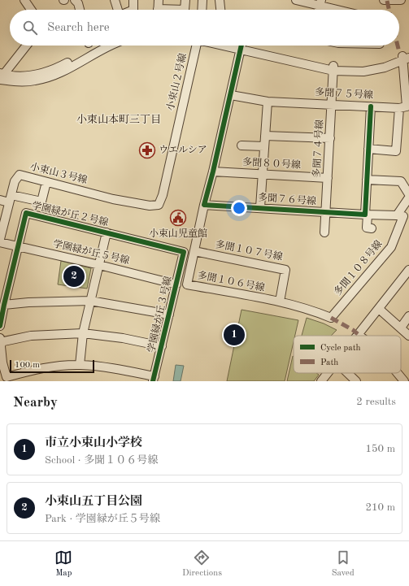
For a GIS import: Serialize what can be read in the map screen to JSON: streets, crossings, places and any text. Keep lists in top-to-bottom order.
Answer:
{
  "streets": {
    "street": [
      "小束山２号線",
      "多聞７５号線",
      "多聞７４号線",
      "多聞８０号線",
      "小束山３号線",
      "多聞７６号線",
      "学園緑が丘２号線",
      "多聞１０７号線",
      "学園緑が丘５号線",
      "多聞１０８号線",
      "多聞１０６号線",
      "学園緑が丘３号線"
    ]
  },
  "crossings": [
    ["小束山２号線", "小束山３号線"],
    ["多聞７５号線", "多聞７４号線"],
    ["多聞７４号線", "多聞８０号線"],
    ["多聞７４号線", "多聞７６号線"],
    ["多聞７６号線", "多聞１０８号線"],
    ["多聞７６号線", "多聞１０６号線"],
    ["学園緑が丘２号線", "学園緑が丘５号線"],
    ["学園緑が丘２号線", "学園緑が丘３号線"],
    ["多聞１０７号線", "多聞１０６号線"],
    ["学園緑が丘５号線", "学園緑が丘３号線"],
    ["多聞１０８号線", "多聞１０６号線"]
  ],
  "districts": ["小束山本町三丁目"],
  "places": {
    "pharmacy": ["ウエルシア"],
    "public building": ["小束山児童館"]
  },
  "legend": ["Cycle path", "Path"],
  "scale_bar": "100 m",
  "page": {
    "search": "Search here",
    "pins": ["2", "1"],
    "scale": "100 m",
    "heading": ["Nearby", "2 results"],
    "list": [
      {
        "mark": "1",
        "name": "市立小束山小学校",
        "note": "School · 多聞１０６号線",
        "value": "150 m"
      },
      {
        "mark": "2",
        "name": "小束山五丁目公園",
        "note": "Park · 学園緑が丘５号線",
        "value": "210 m"
      }
    ],
    "nav": ["Map", "Directions", "Saved"]
  }
}
